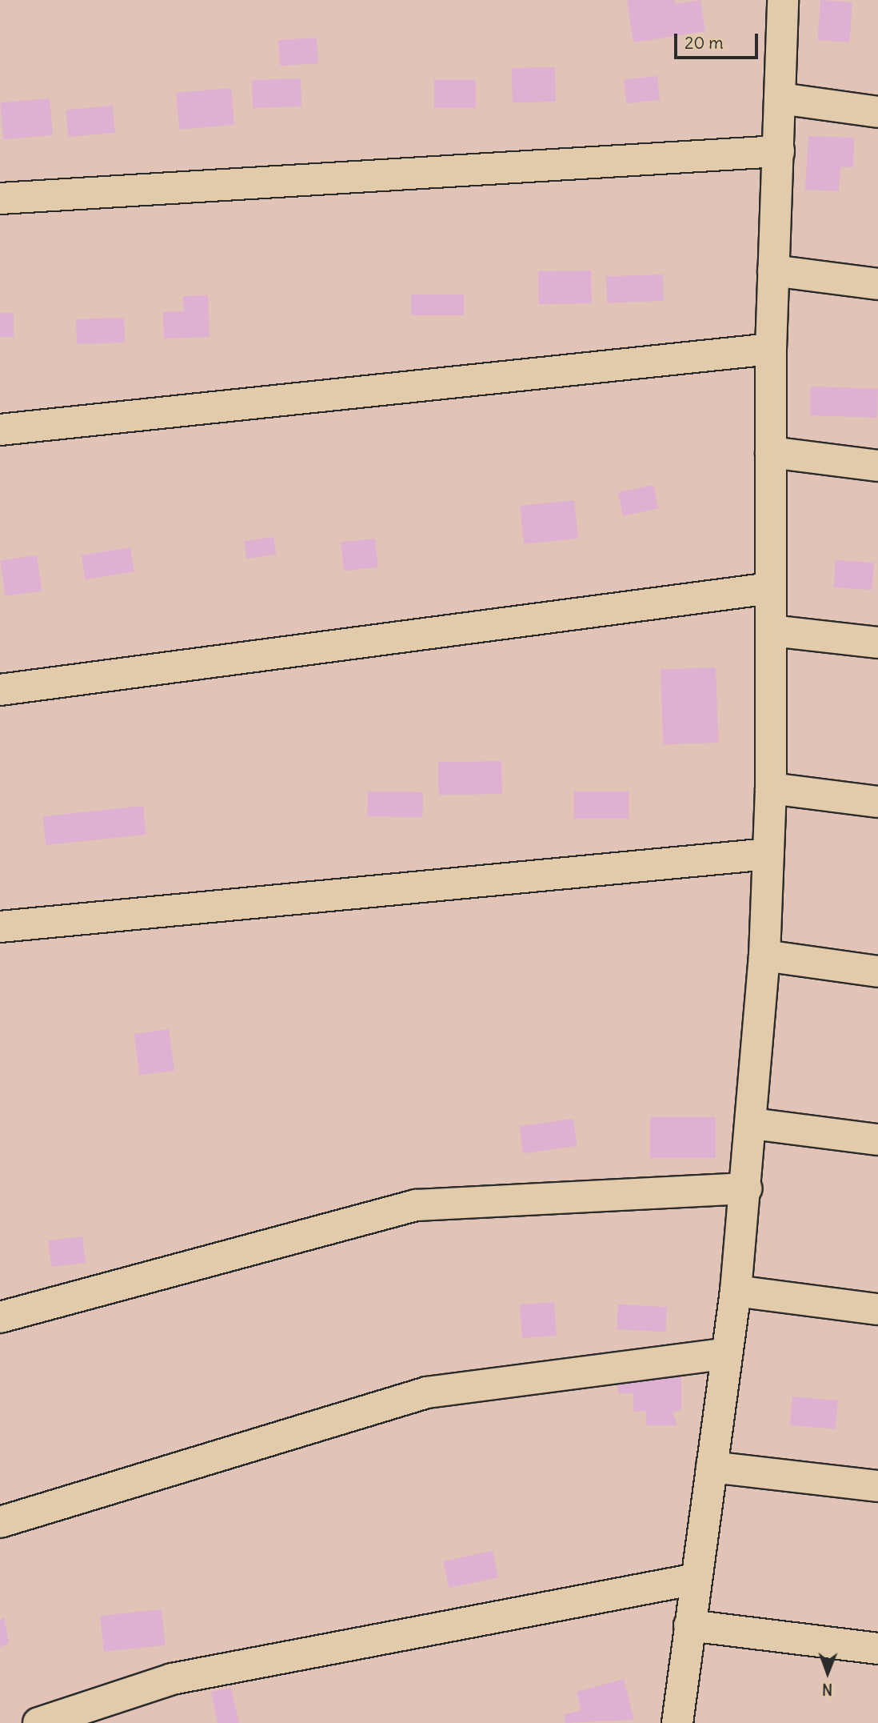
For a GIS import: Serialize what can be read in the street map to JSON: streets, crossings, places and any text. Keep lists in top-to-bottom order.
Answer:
{
  "scale_bar": "20 m",
  "north": "bottom"
}
